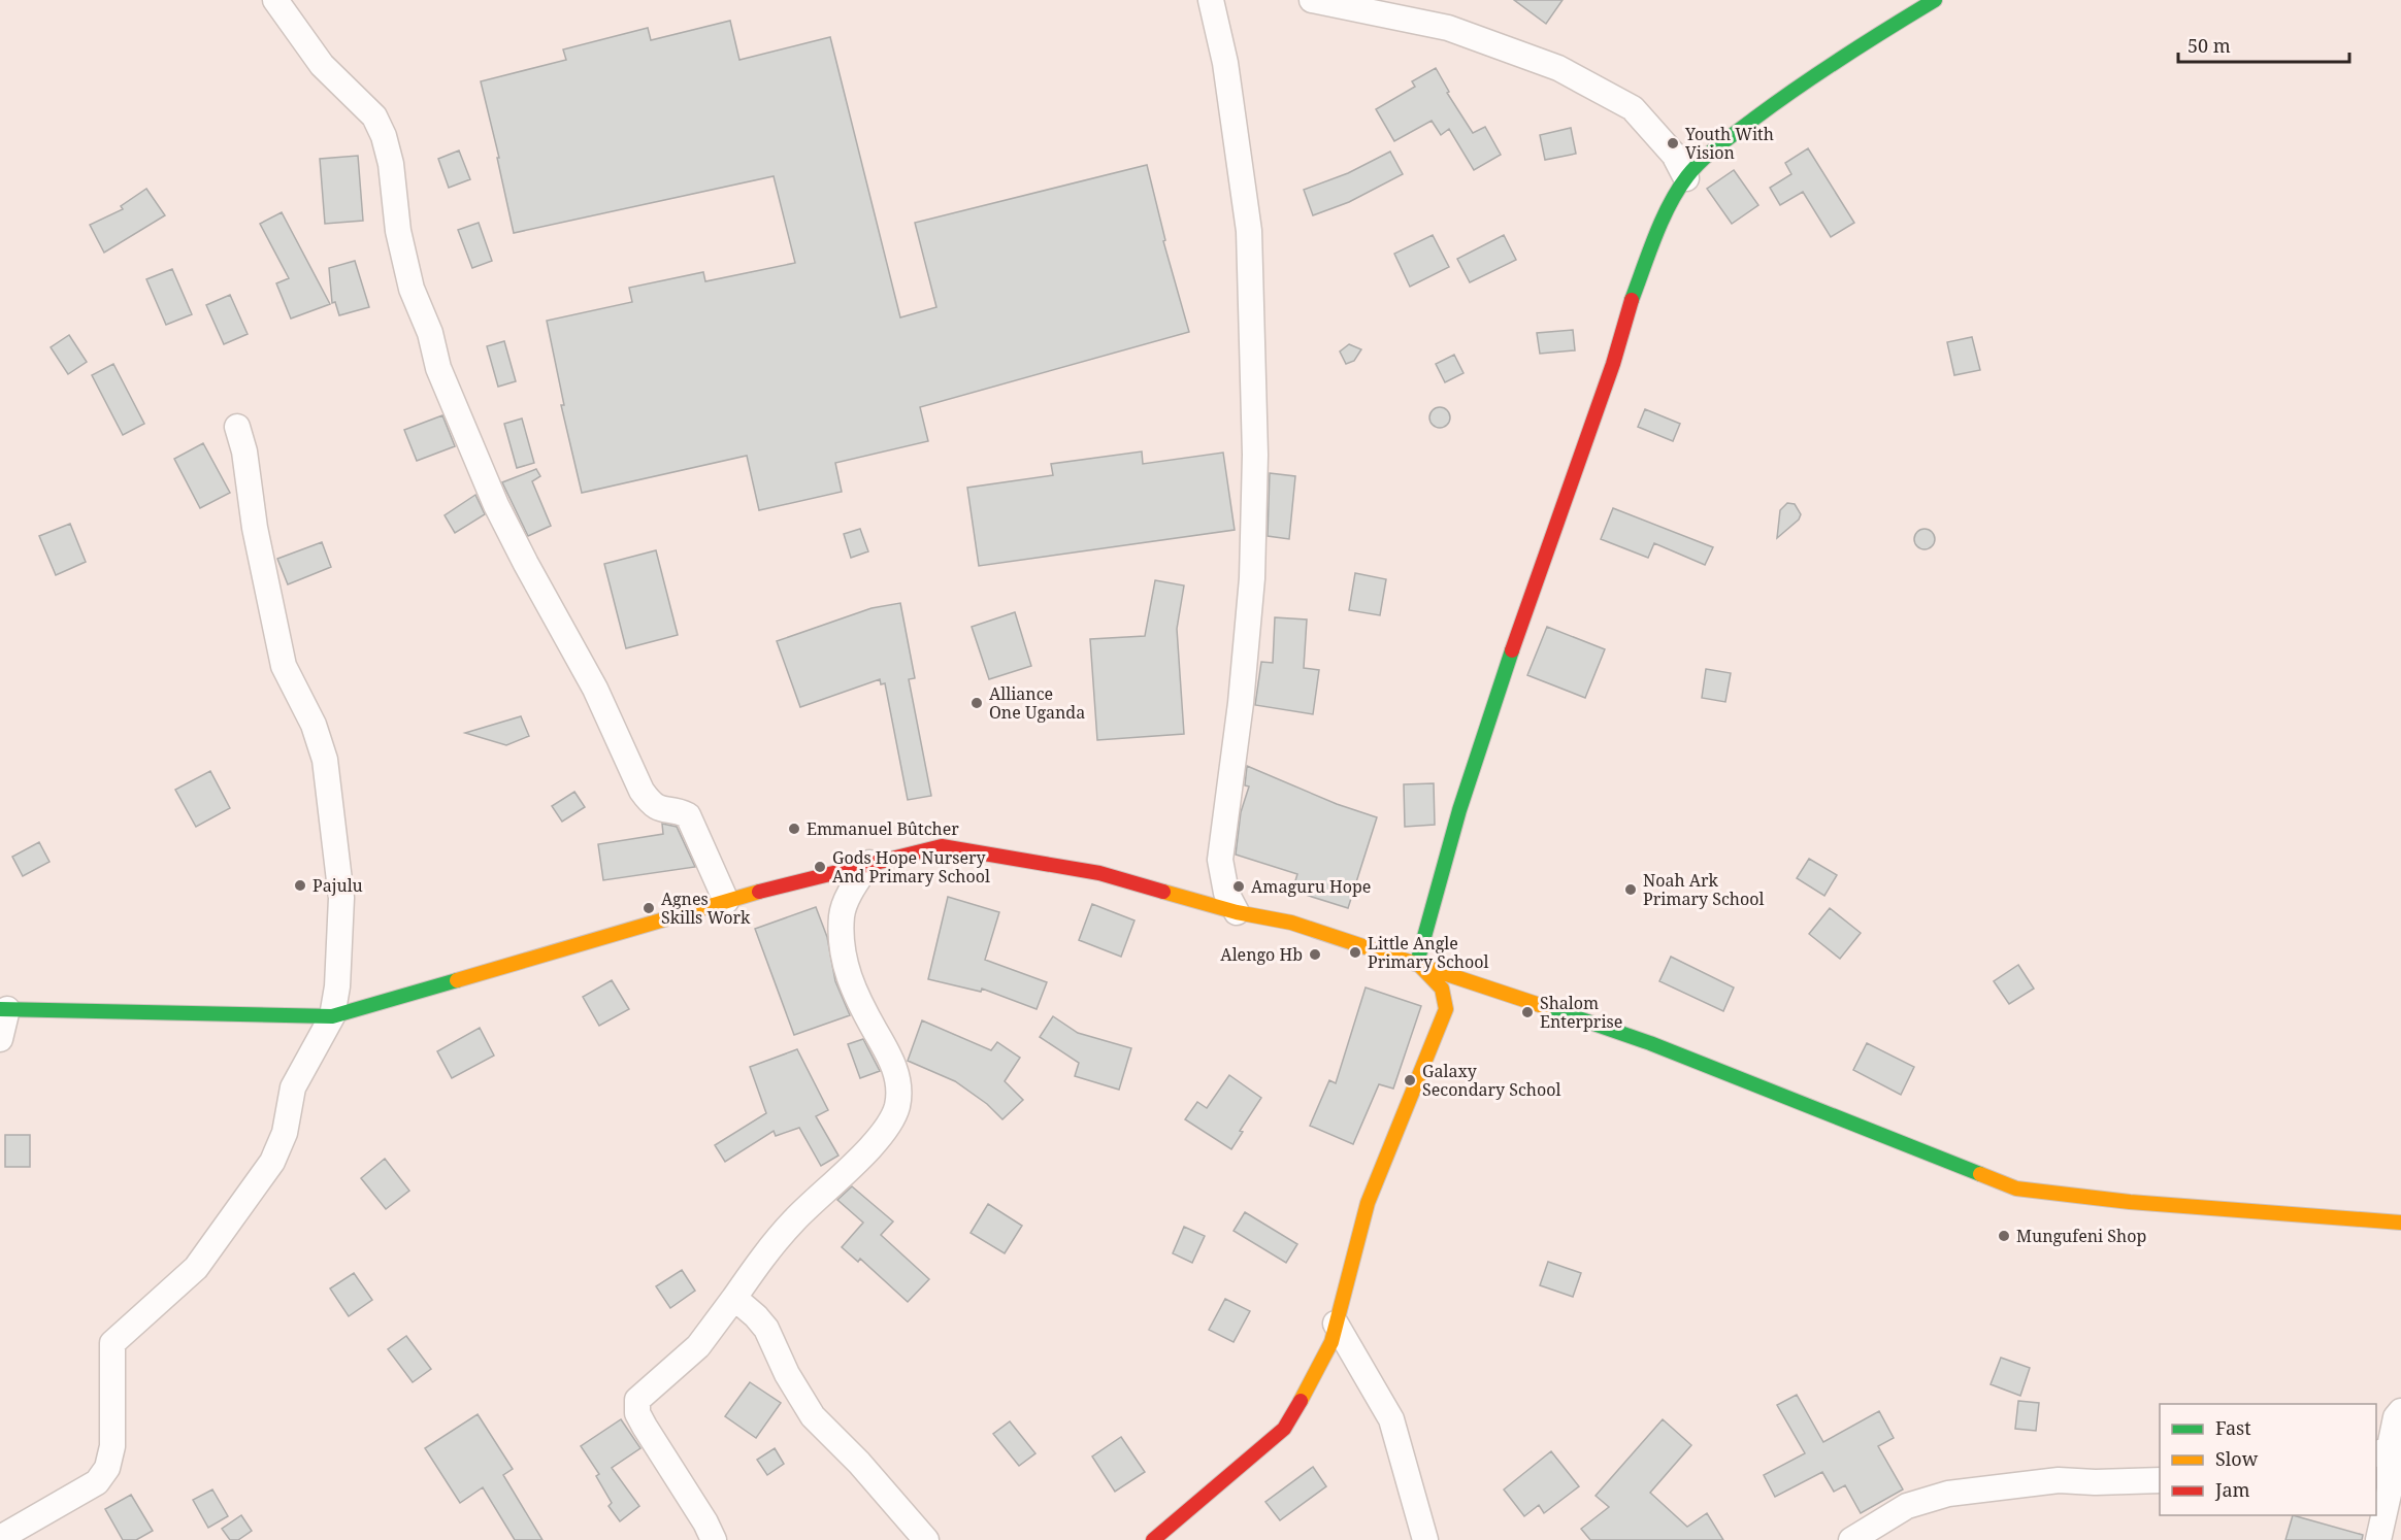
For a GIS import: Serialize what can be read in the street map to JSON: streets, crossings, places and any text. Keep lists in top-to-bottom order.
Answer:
{
  "places": [
    "Youth With Vision",
    "Alliance One Uganda",
    "Emmanuel Bûtcher",
    "Gods Hope Nursery And Primary School",
    "Pajulu",
    "Amaguru Hope",
    "Noah Ark Primary School",
    "Agnes Skills Work",
    "Little Angle Primary School",
    "Alengo Hb",
    "Shalom Enterprise",
    "Galaxy Secondary School",
    "Mungufeni Shop"
  ],
  "legend": ["Fast", "Slow", "Jam"],
  "scale_bar": "50 m"
}
